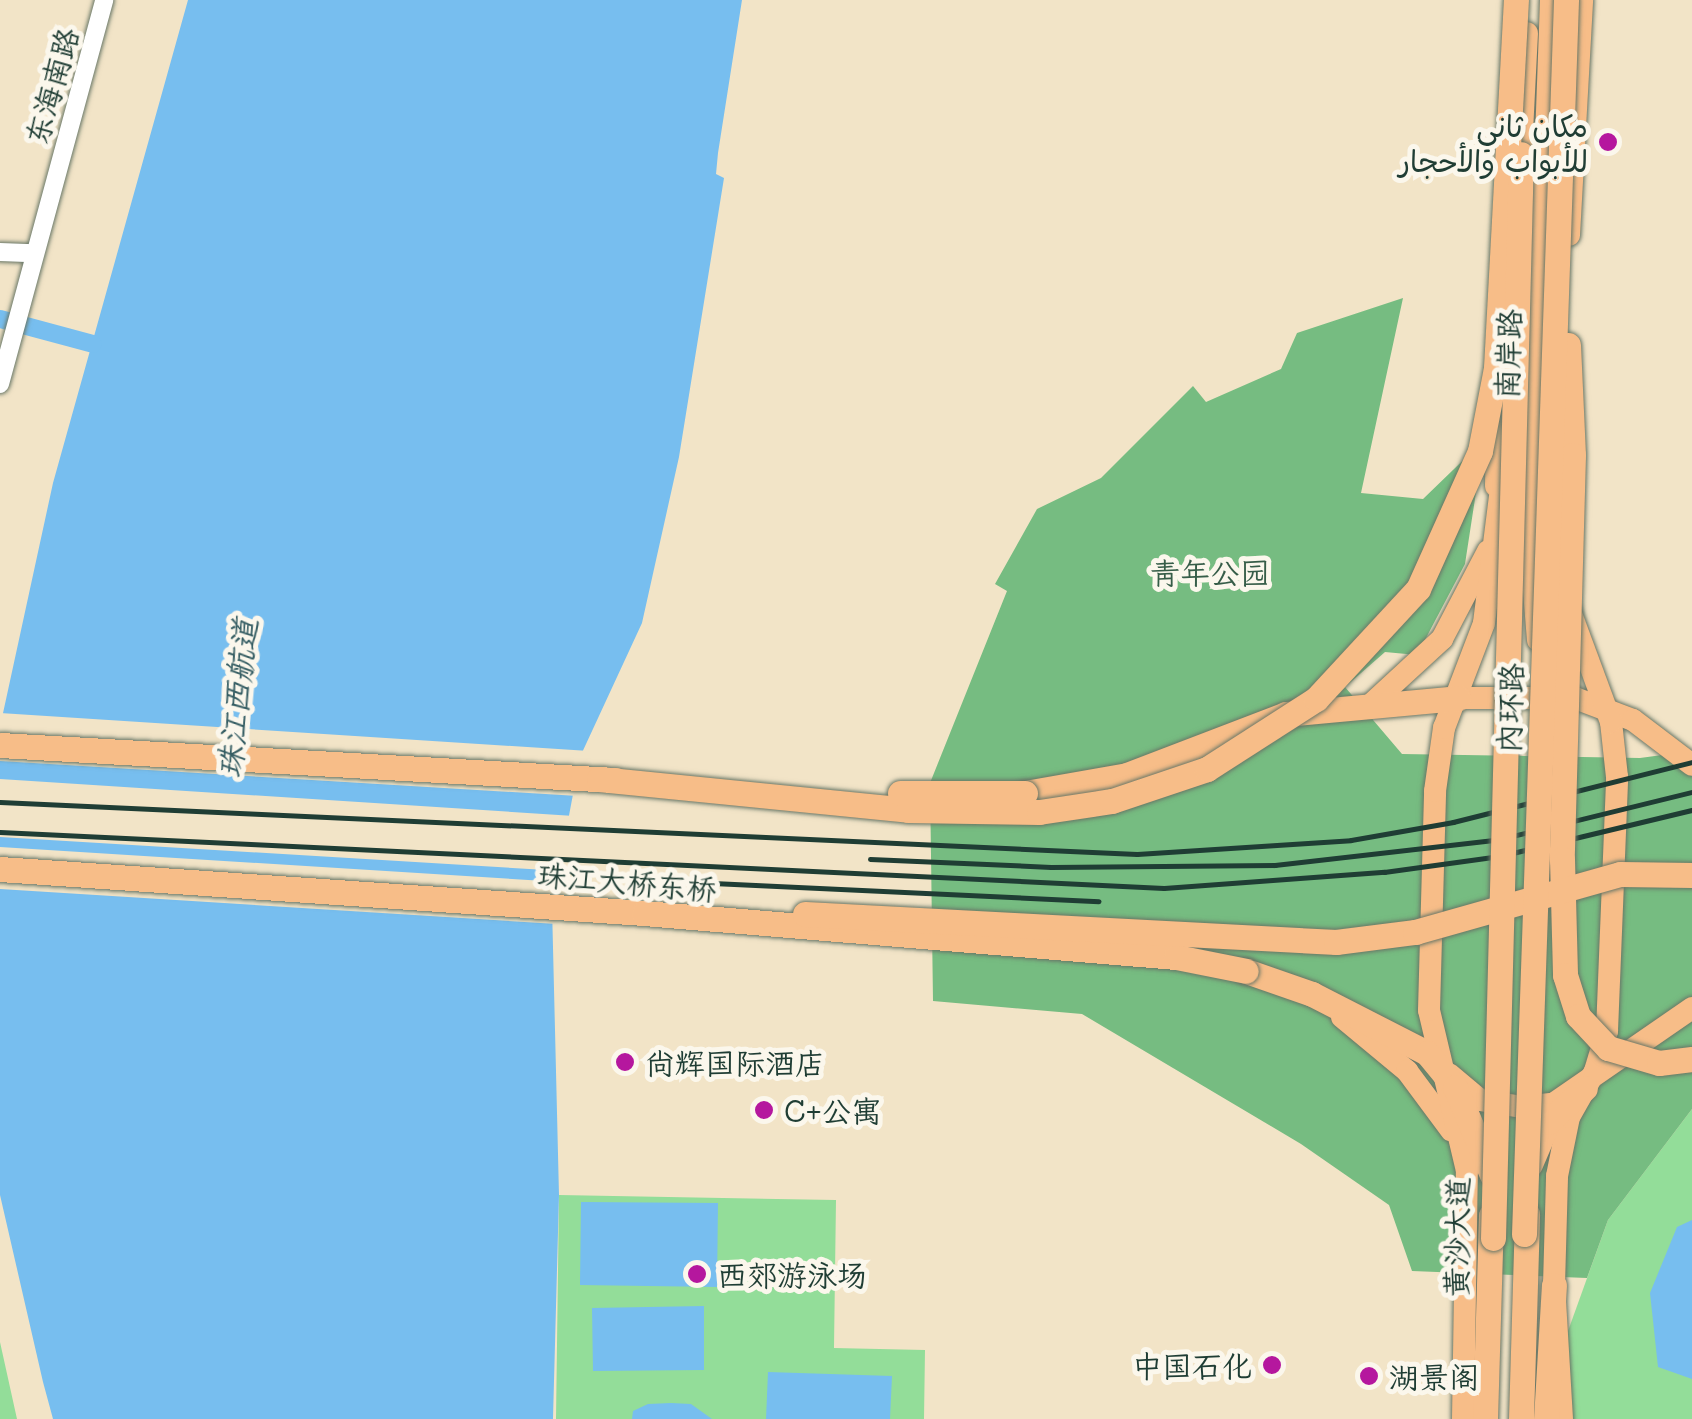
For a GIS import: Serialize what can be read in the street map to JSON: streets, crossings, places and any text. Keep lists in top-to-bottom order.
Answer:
{
  "streets": {
    "highway": ["内环路", "珠江大桥东桥", "黄沙大道"],
    "main road": ["南岸路"],
    "street": ["东海南路"]
  },
  "crossings": [
    ["南岸路", "内环路"],
    ["南岸路", "珠江大桥东桥"],
    ["南岸路", "黄沙大道"],
    ["内环路", "黄沙大道"],
    ["珠江大桥东桥", "黄沙大道"]
  ],
  "water": ["珠江西航道"],
  "parks": ["青年公园"],
  "places": [
    "مكان ثاني للأبواب والأحجار",
    "尚辉国际酒店",
    "C+公寓",
    "西郊游泳场",
    "中国石化",
    "湖景阁"
  ]
}
